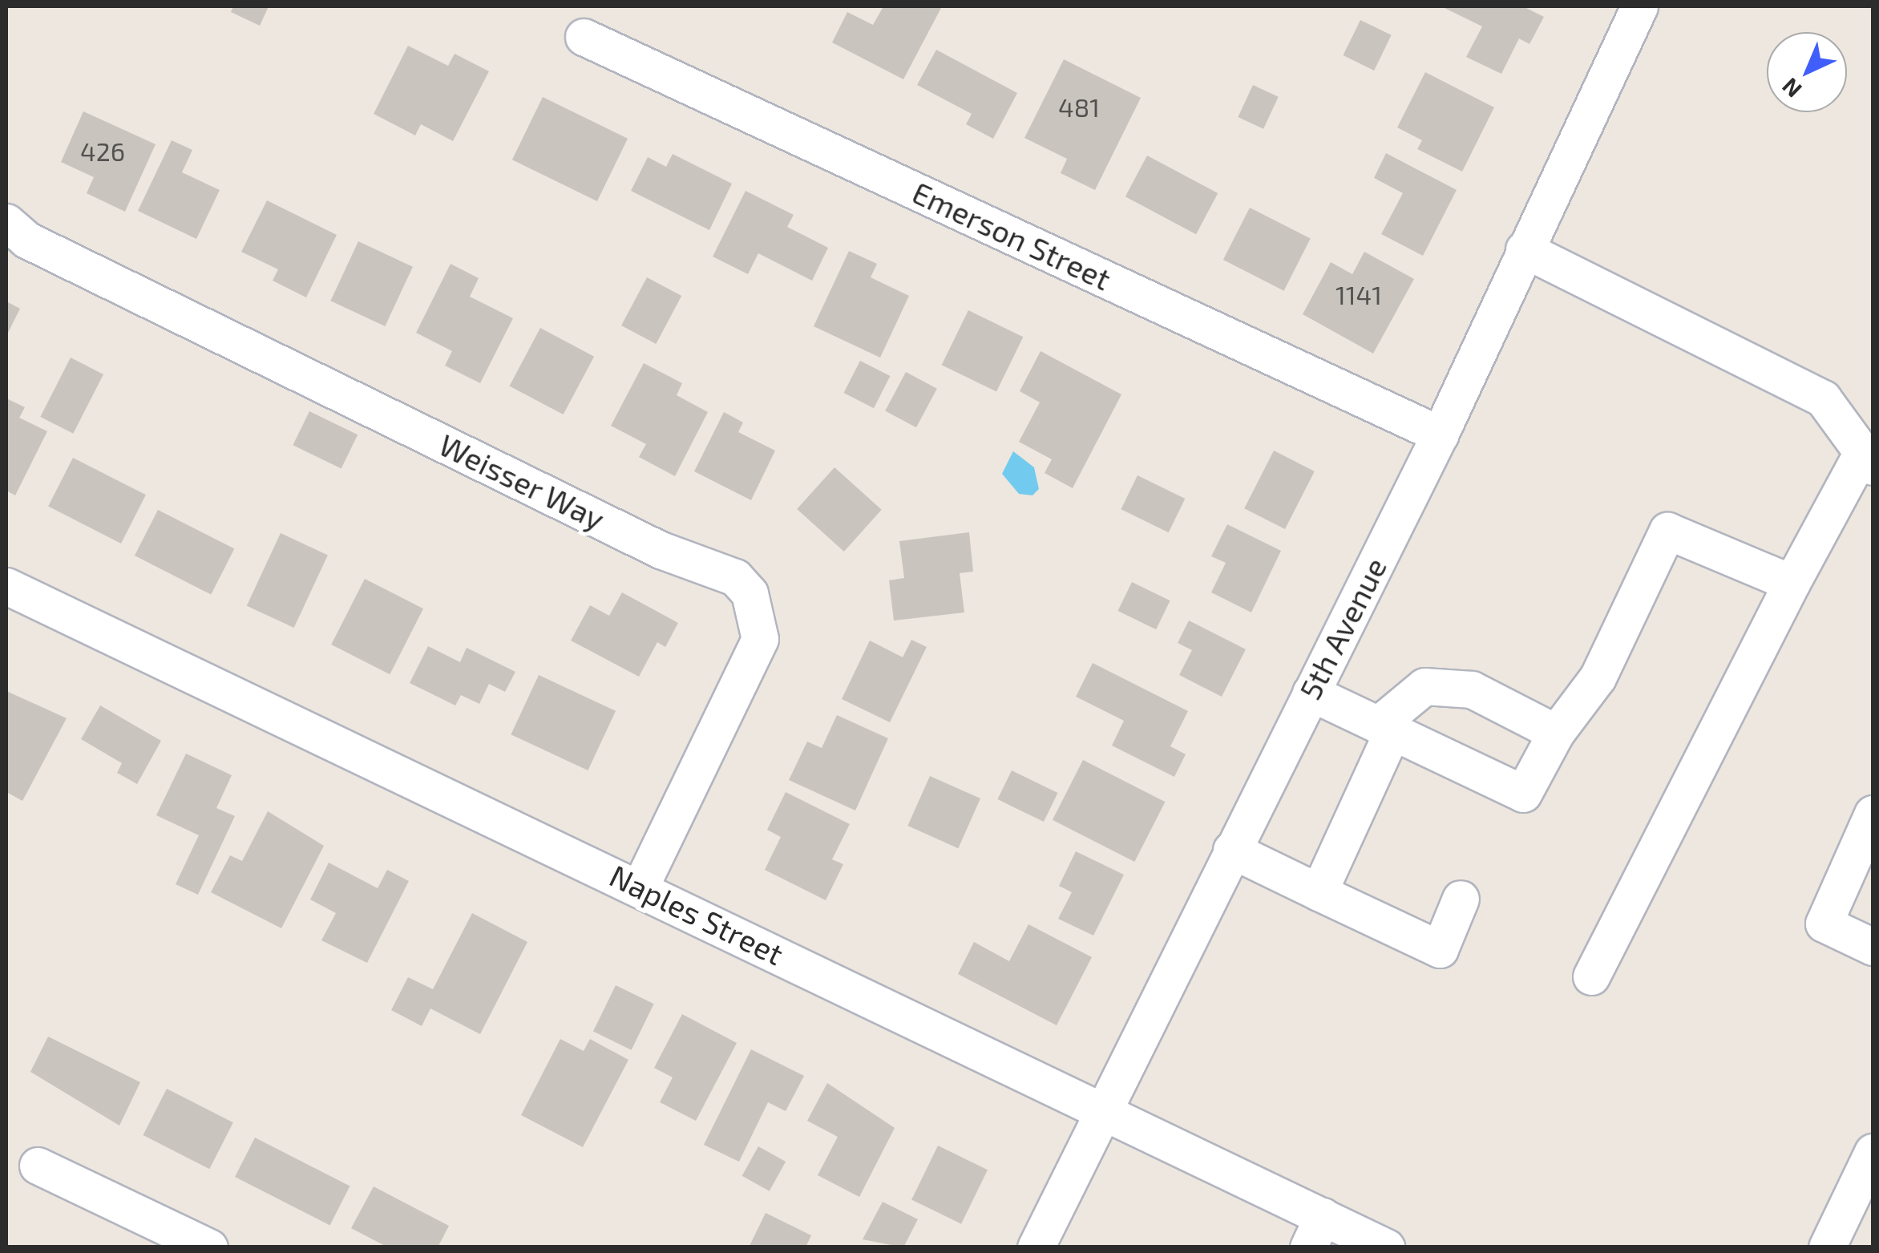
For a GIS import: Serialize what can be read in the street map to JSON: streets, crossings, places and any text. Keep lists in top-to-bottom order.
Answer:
{
  "streets": {
    "street": [
      "Emerson Street",
      "Weisser Way",
      "5th Avenue",
      "Naples Street"
    ]
  },
  "crossings": [
    ["Emerson Street", "5th Avenue"],
    ["Weisser Way", "Naples Street"],
    ["5th Avenue", "Naples Street"]
  ],
  "house_numbers": ["481", "426", "1141"],
  "north": "bottom left"
}
